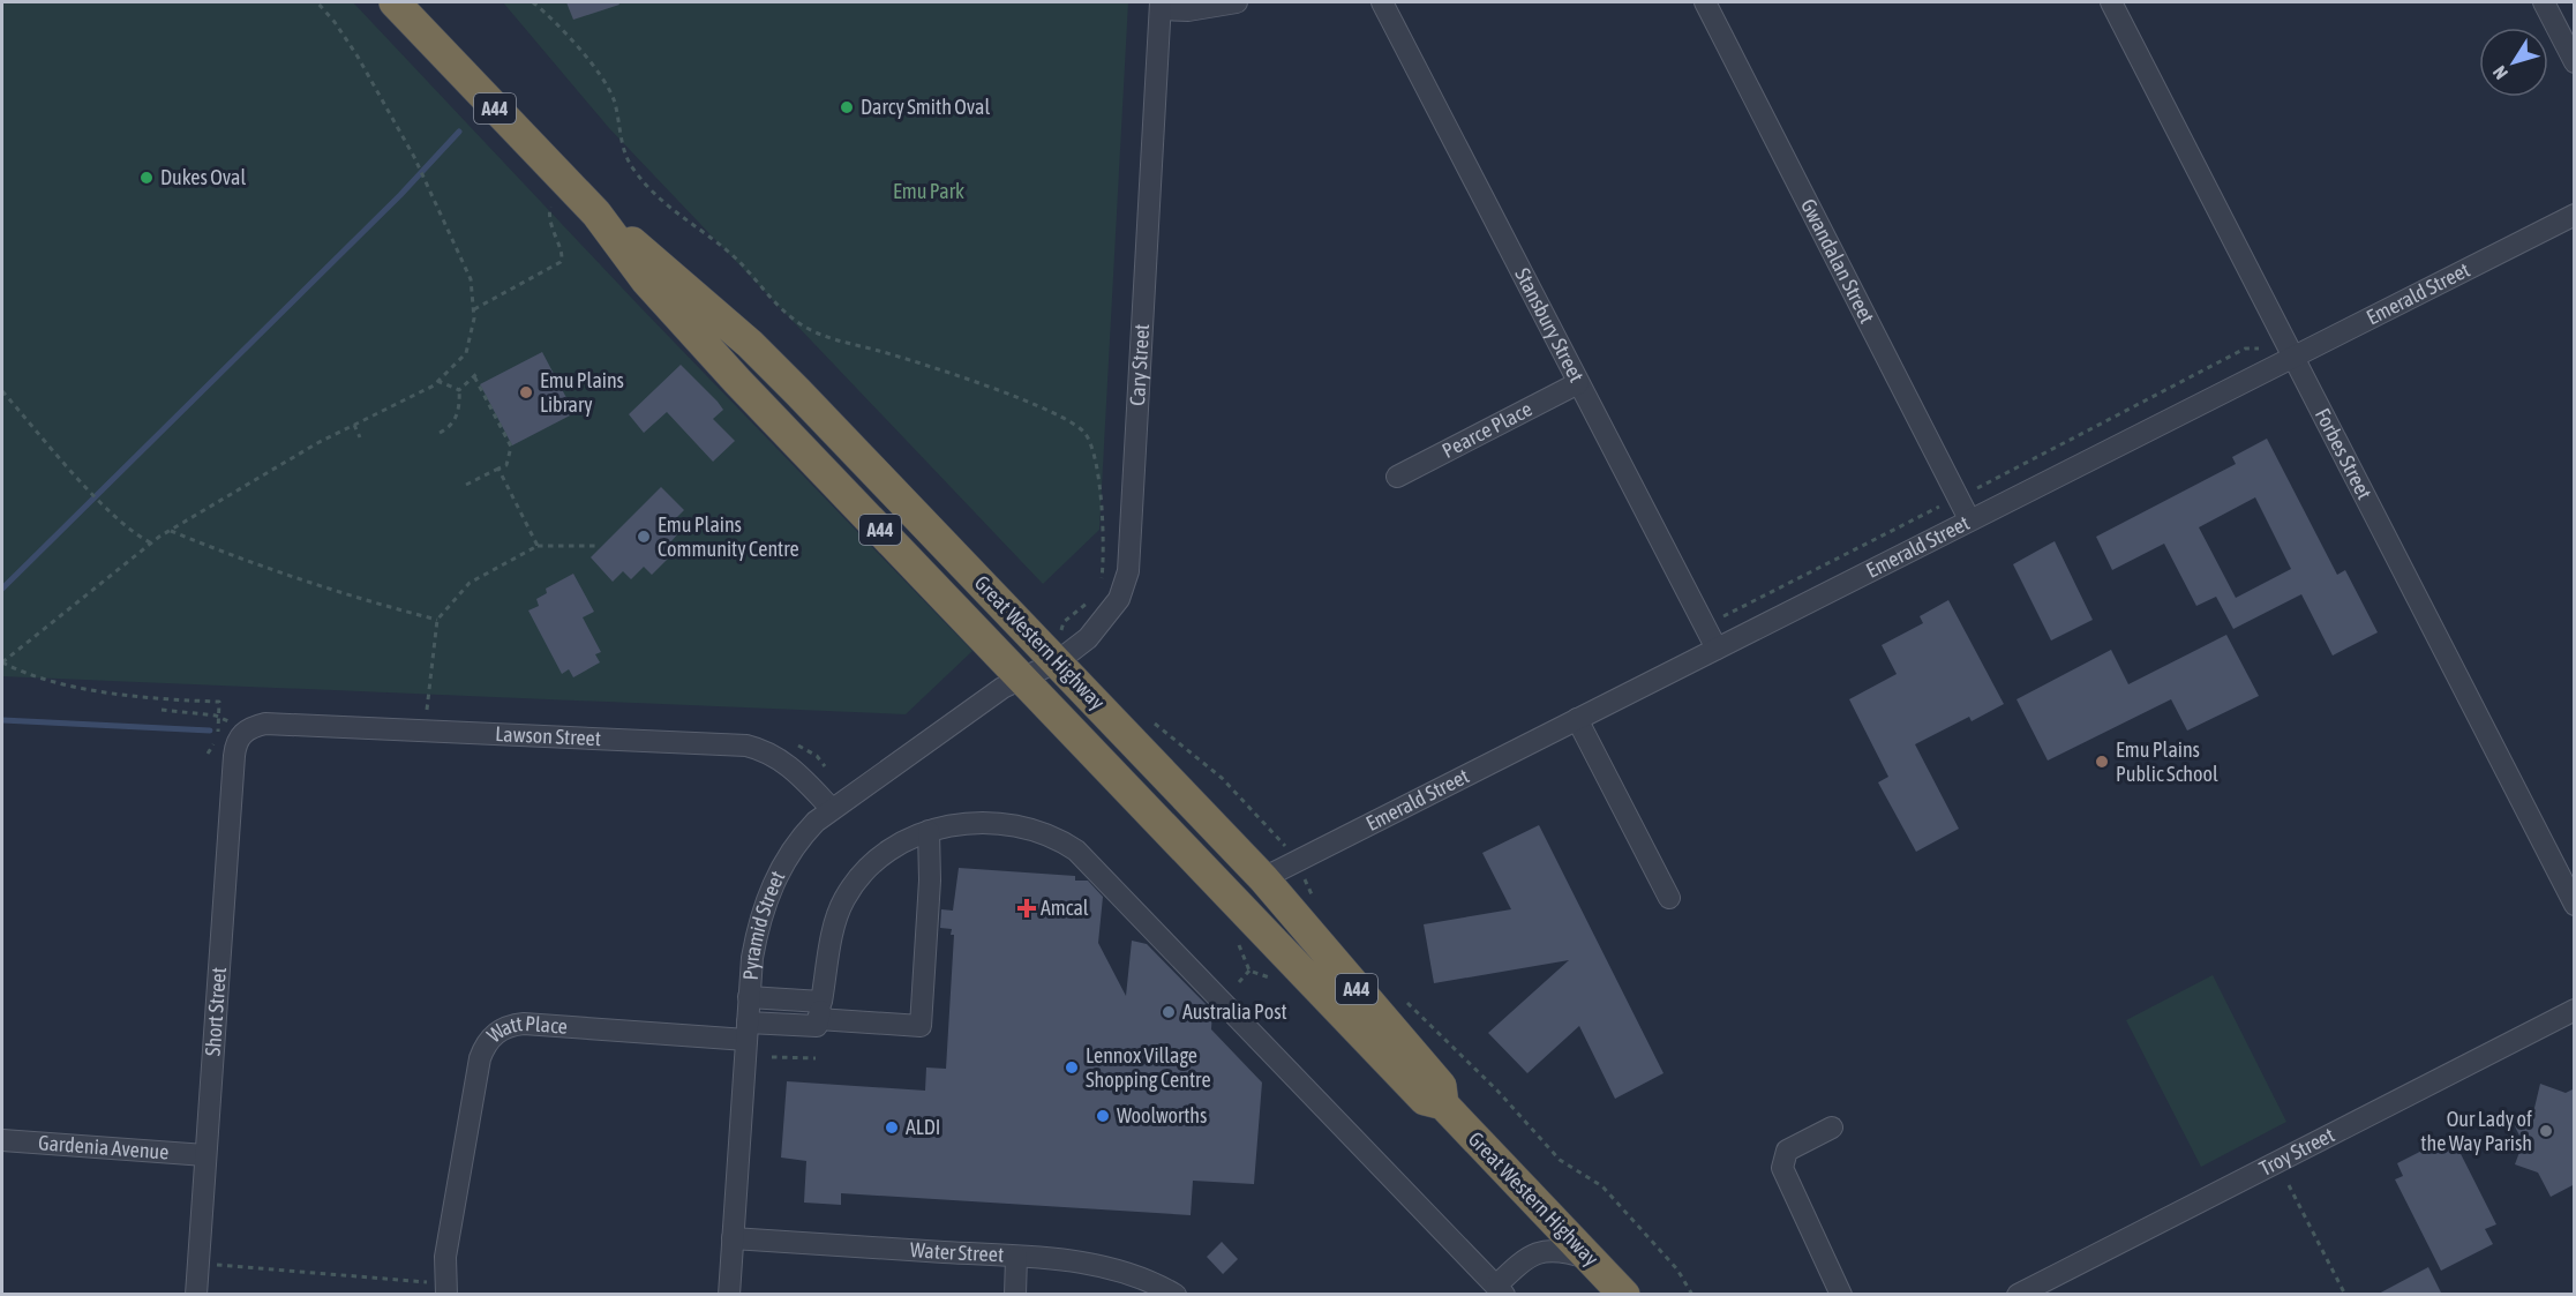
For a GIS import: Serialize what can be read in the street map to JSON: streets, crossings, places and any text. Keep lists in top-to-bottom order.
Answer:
{
  "streets": {
    "highway": ["A44", "Great Western Highway"],
    "street": [
      "Gwandalan Street",
      "Emerald Street",
      "Stansbury Street",
      "Cary Street",
      "Pearce Place",
      "Forbes Street",
      "Lawson Street",
      "Pyramid Street",
      "Short Street",
      "Watt Place",
      "Gardenia Avenue",
      "Troy Street",
      "Water Street"
    ]
  },
  "crossings": [
    ["Gwandalan Street", "Emerald Street"],
    ["Emerald Street", "Stansbury Street"],
    ["Emerald Street", "Forbes Street"],
    ["Emerald Street", "Great Western Highway"],
    ["Stansbury Street", "Pearce Place"],
    ["Cary Street", "Great Western Highway"],
    ["Cary Street", "Pyramid Street"],
    ["Great Western Highway", "Pyramid Street"],
    ["Lawson Street", "Pyramid Street"],
    ["Lawson Street", "Short Street"],
    ["Pyramid Street", "Watt Place"],
    ["Pyramid Street", "Water Street"],
    ["Short Street", "Gardenia Avenue"]
  ],
  "parks": ["Emu Park"],
  "places": {
    "other": [
      "Darcy Smith Oval",
      "Dukes Oval",
      "Emu Plains Library",
      "Emu Plains Community Centre",
      "Emu Plains Public School",
      "Australia Post",
      "Lennox Village Shopping Centre",
      "Woolworths",
      "ALDI",
      "Our Lady of the Way Parish"
    ],
    "health": ["Amcal"]
  },
  "north": "bottom left"
}
